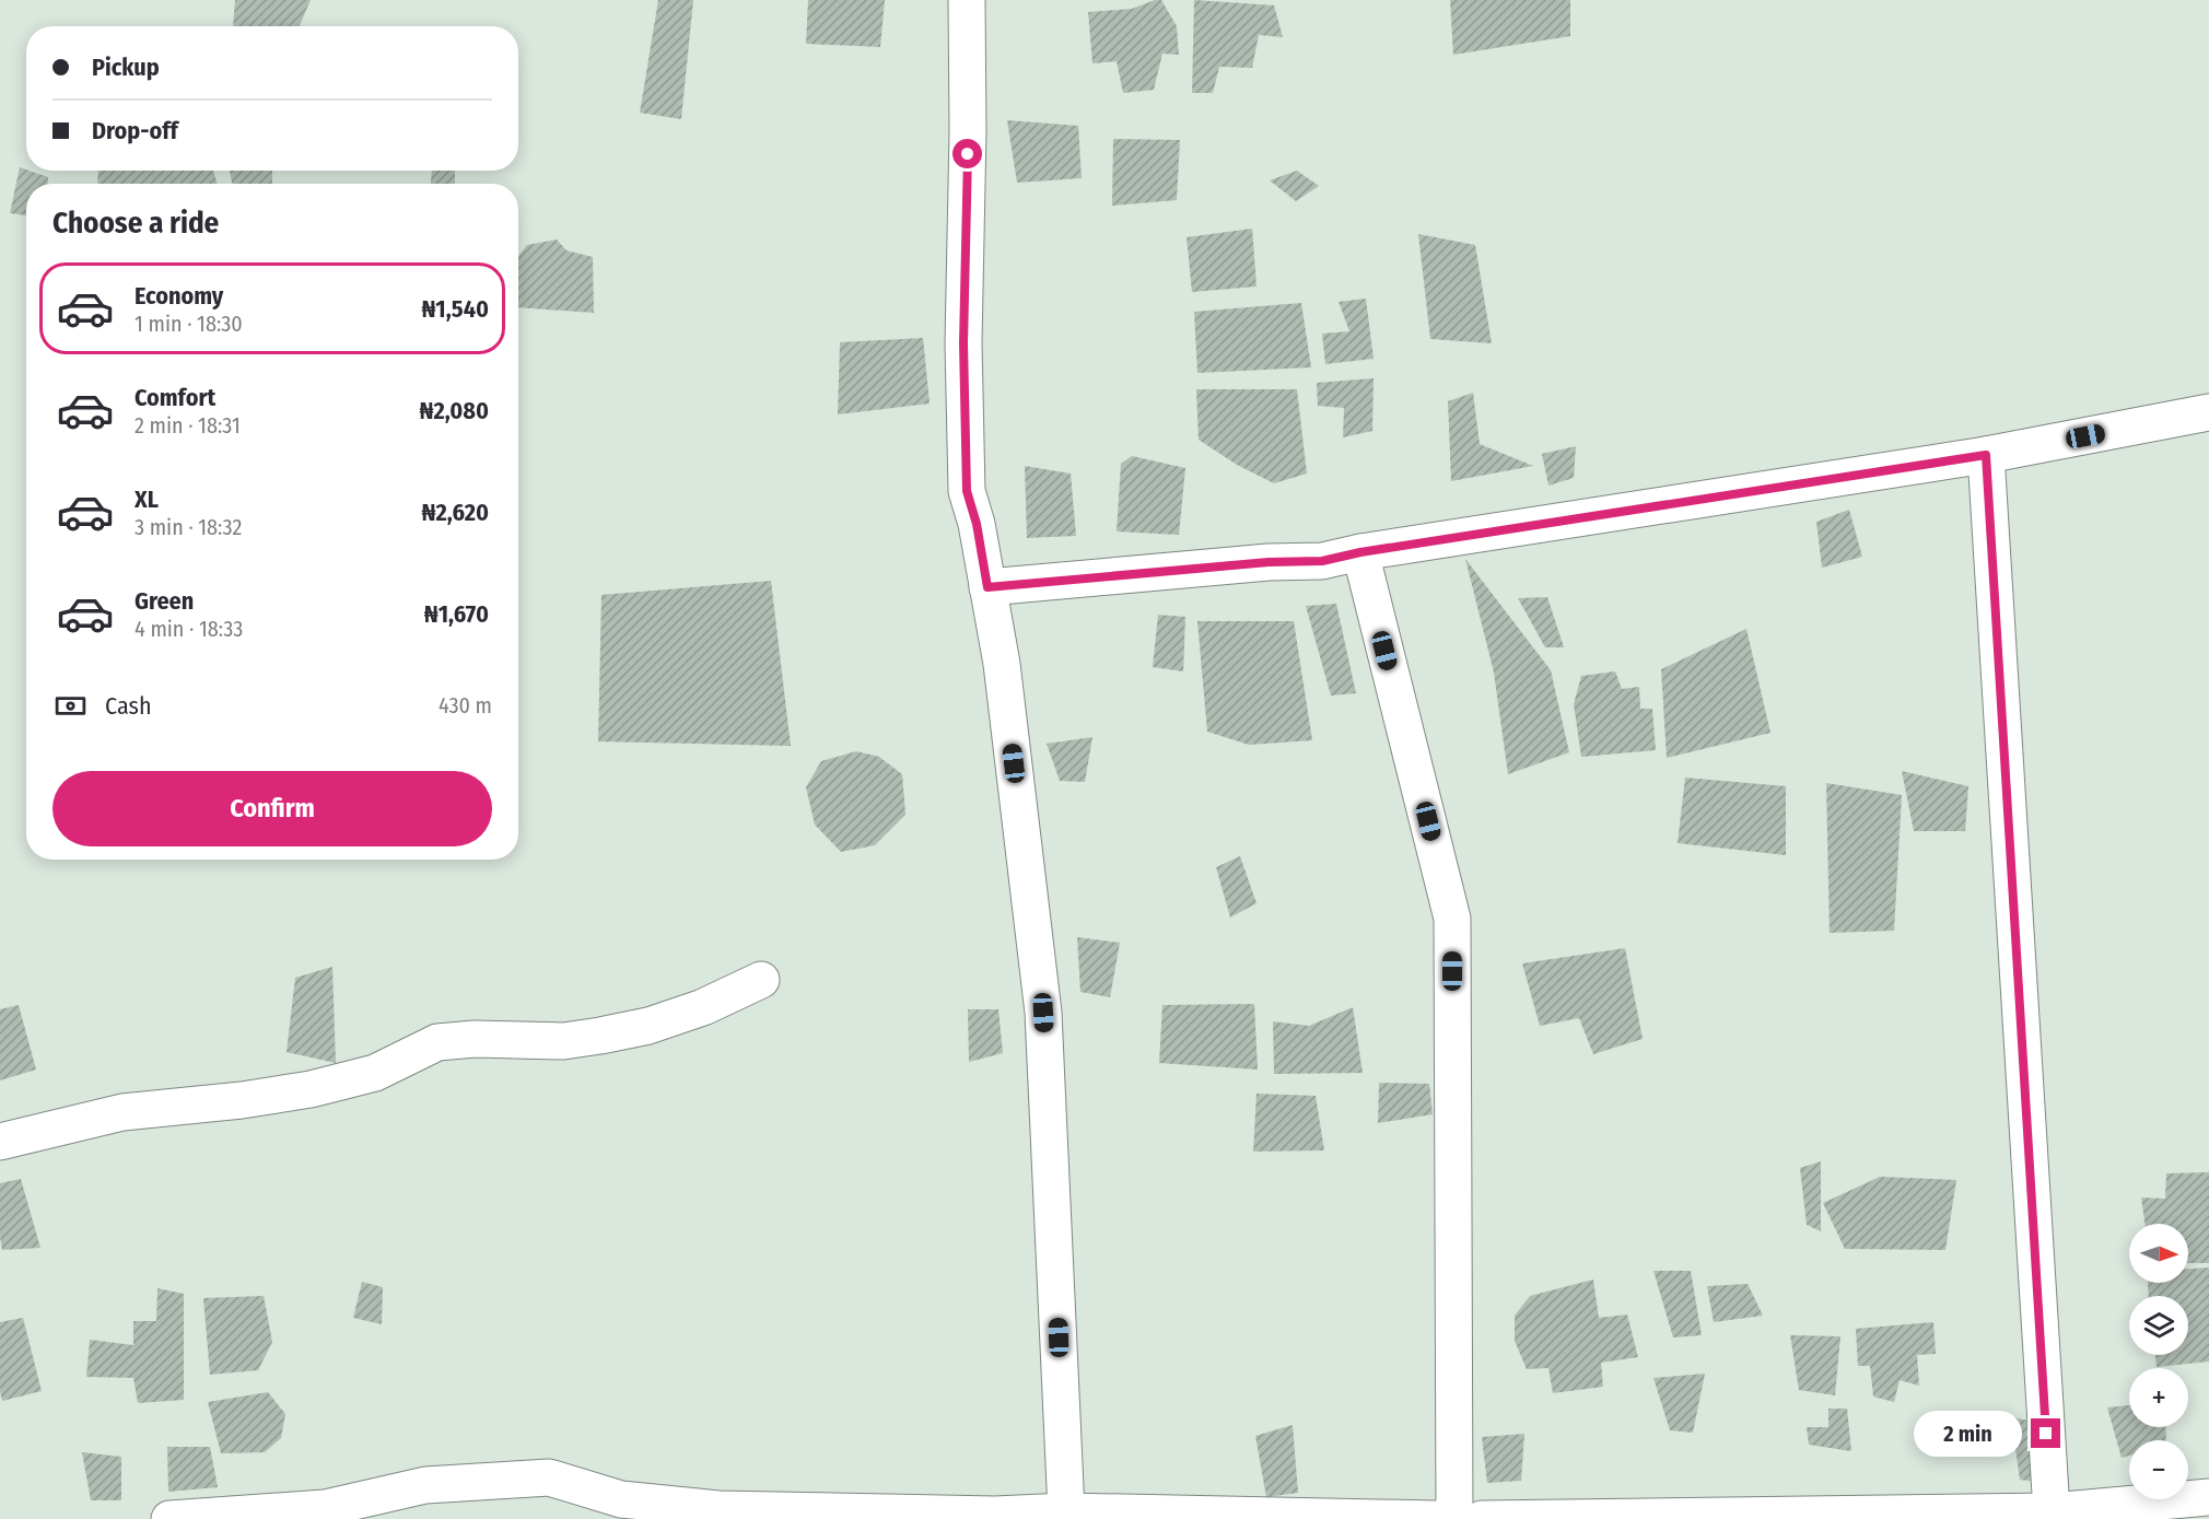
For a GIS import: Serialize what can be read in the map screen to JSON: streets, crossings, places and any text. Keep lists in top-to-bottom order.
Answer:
{
  "north": "right",
  "page": {
    "banner": ["Pickup", "Drop-off"],
    "heading": "Choose a ride",
    "list": [
      {
        "name": "Economy",
        "note": "1 min · 18:30",
        "value": "₦1,540"
      },
      {
        "name": "Comfort",
        "note": "2 min · 18:31",
        "value": "₦2,080"
      },
      {
        "name": "XL",
        "note": "3 min · 18:32",
        "value": "₦2,620"
      },
      {
        "name": "Green",
        "note": "4 min · 18:33",
        "value": "₦1,670"
      }
    ],
    "pay": ["Cash", "430 m"],
    "buttons": "Confirm",
    "map_buttons": ["+", "−"],
    "bubble": "2 min"
  }
}
